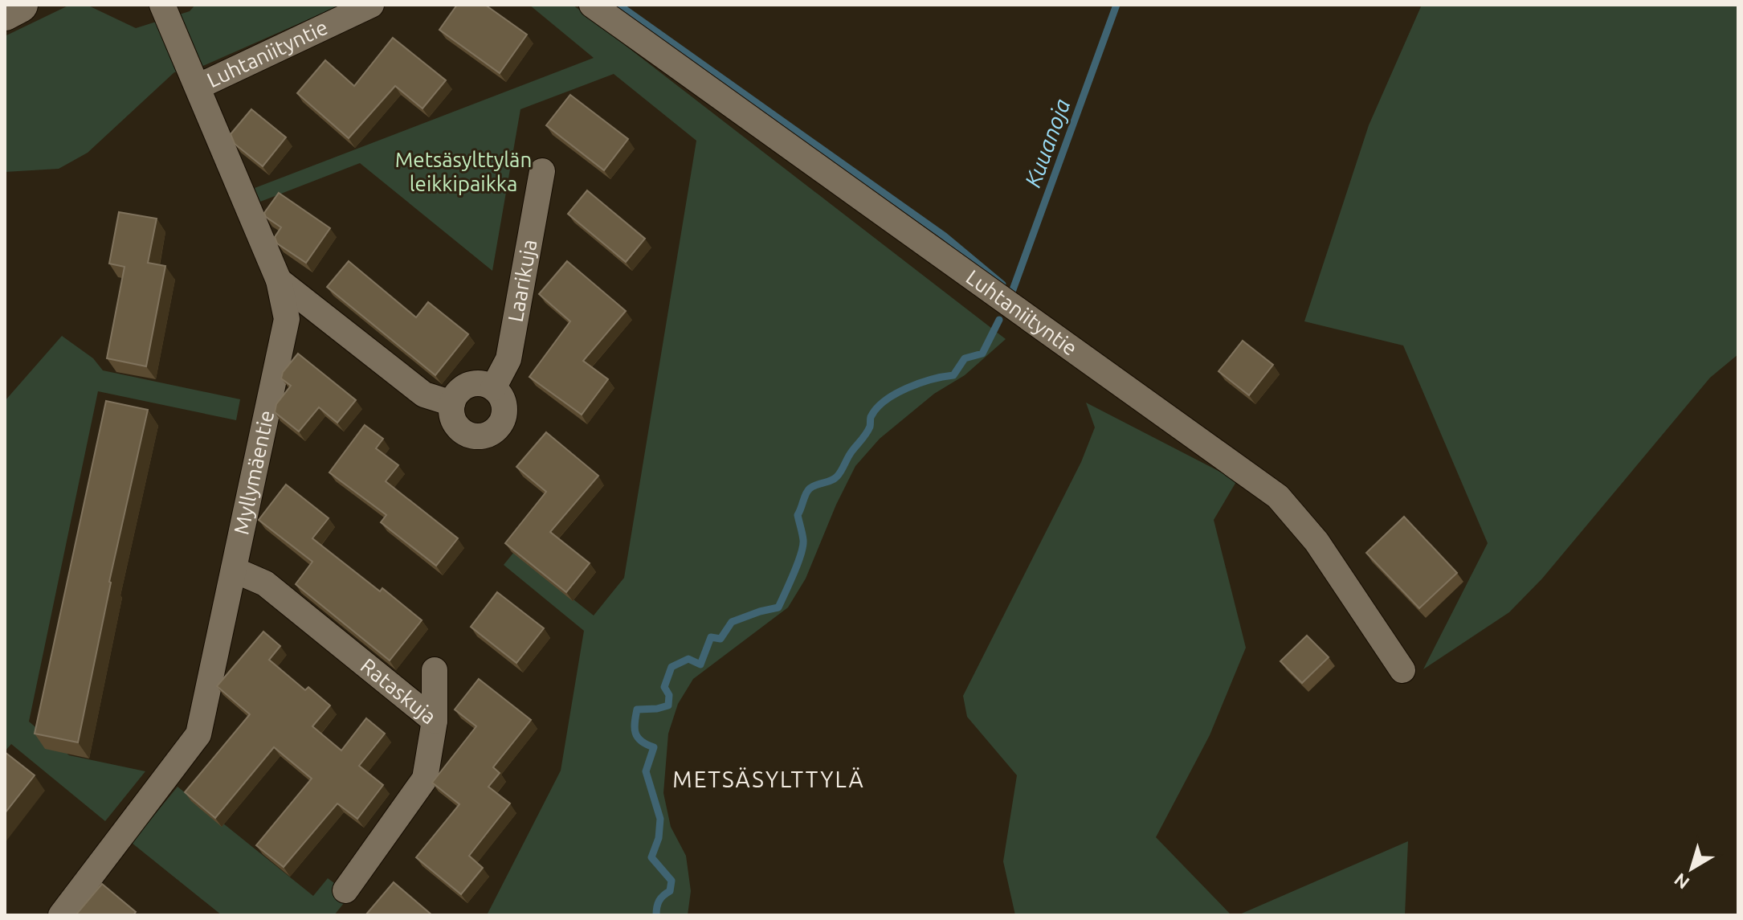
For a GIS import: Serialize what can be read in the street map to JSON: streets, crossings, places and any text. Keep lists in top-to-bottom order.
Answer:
{
  "streets": {
    "street": [
      "Luhtaniityntie",
      "Laarikuja",
      "Myllymäentie",
      "Rataskuja"
    ]
  },
  "crossings": [
    ["Luhtaniityntie", "Myllymäentie"],
    ["Myllymäentie", "Rataskuja"]
  ],
  "districts": ["METSÄSYLTTYLÄ"],
  "water": ["Kuuanoja"],
  "parks": ["Metsäsylttylän leikkipaikka"],
  "north": "bottom left"
}
